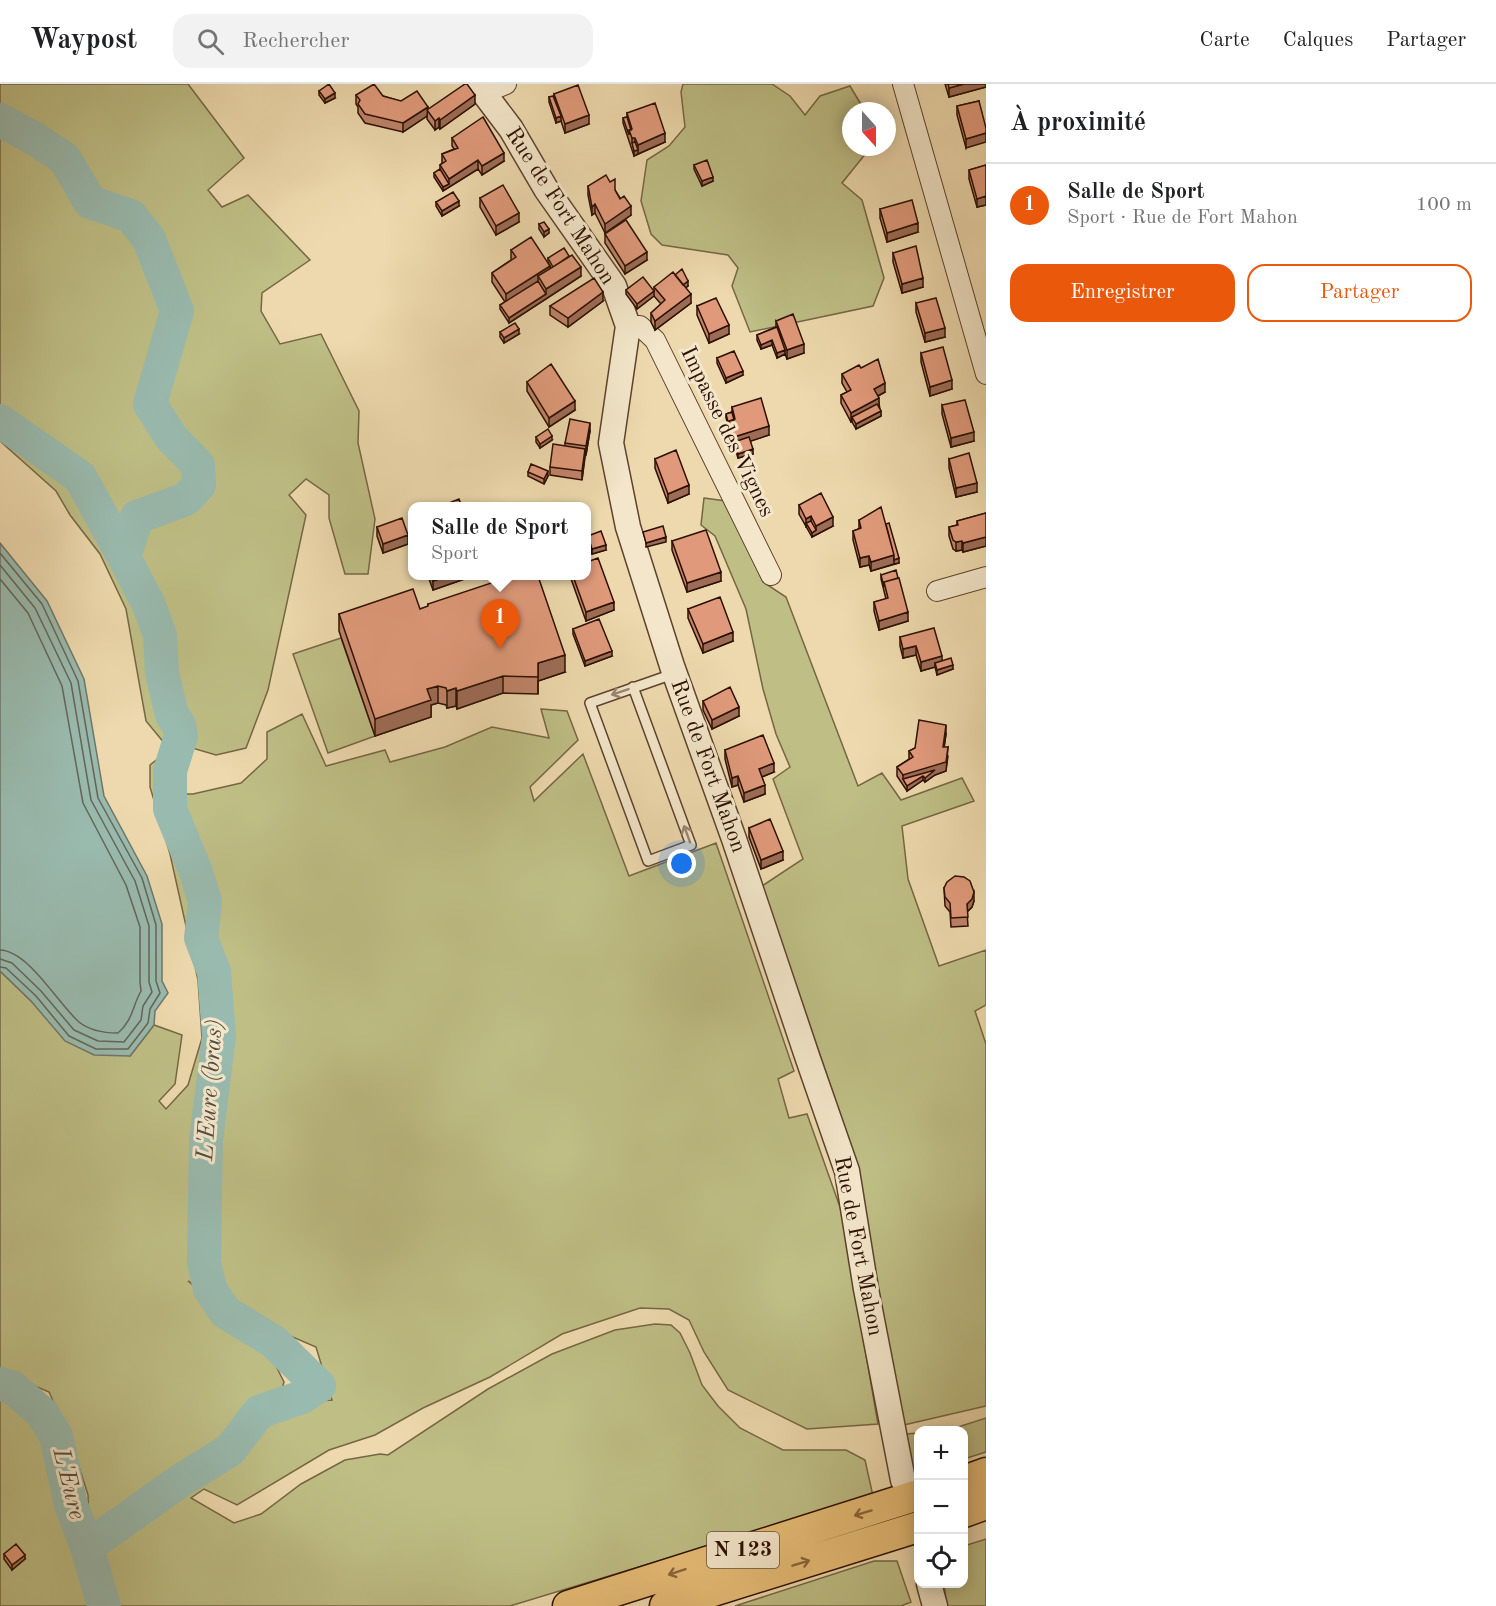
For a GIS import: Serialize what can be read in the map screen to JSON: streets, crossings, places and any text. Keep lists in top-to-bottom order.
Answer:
{
  "streets": {
    "main road": ["N 123"],
    "street": ["Rue de Fort Mahon", "Impasse des Vignes"]
  },
  "crossings": [
    ["Rue de Fort Mahon", "Impasse des Vignes"],
    ["Rue de Fort Mahon", "N 123"]
  ],
  "water": ["L'Eure (bras)", "L'Eure"],
  "north": "bottom",
  "page": {
    "header": "Waypost",
    "search": "Rechercher",
    "nav": ["Carte", "Calques", "Partager"],
    "heading": "À proximité",
    "list": [
      {
        "mark": "1",
        "name": "Salle de Sport",
        "note": "Sport · Rue de Fort Mahon",
        "value": "100 m"
      }
    ],
    "buttons": ["Enregistrer", "Partager"],
    "popup": ["Salle de Sport", "Sport"],
    "pins": "1",
    "map_buttons": ["+", "−"]
  }
}
